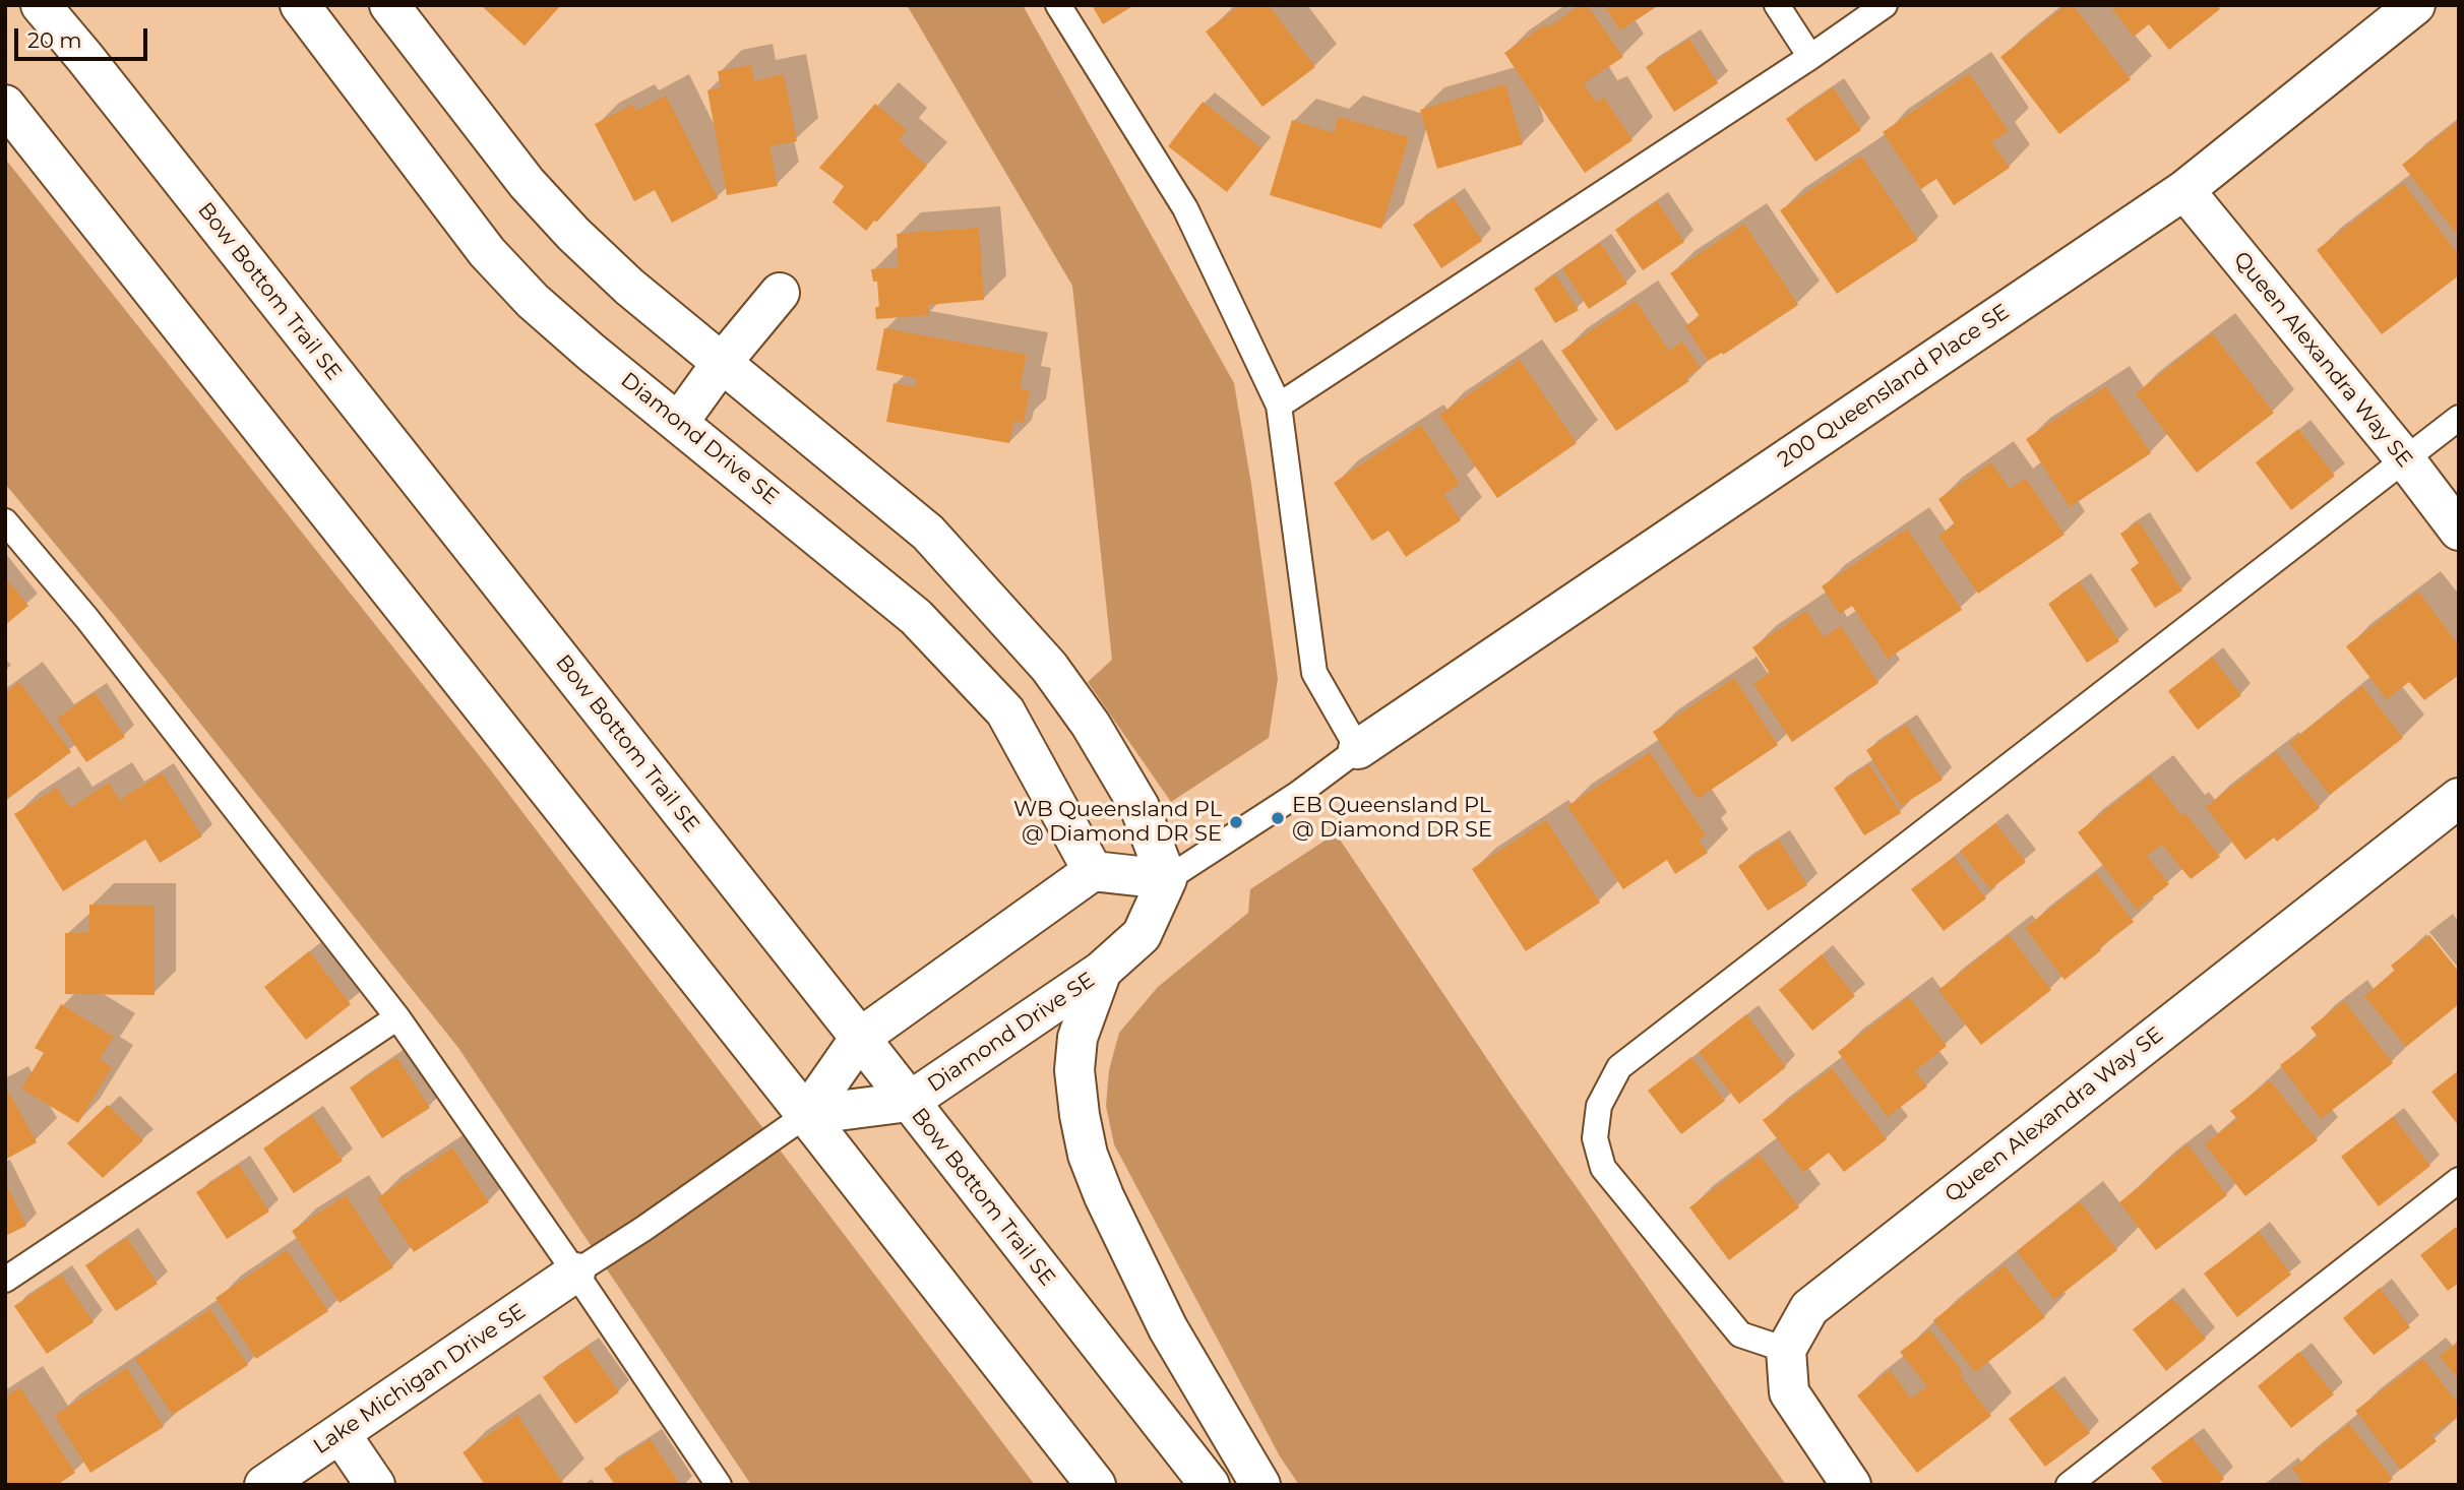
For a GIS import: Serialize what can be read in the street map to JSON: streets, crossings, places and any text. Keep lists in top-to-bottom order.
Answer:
{
  "streets": {
    "main road": [
      "Bow Bottom Trail SE",
      "Queen Alexandra Way SE",
      "200 Queensland Place SE",
      "Diamond Drive SE",
      "Lake Michigan Drive SE"
    ]
  },
  "crossings": [
    ["Bow Bottom Trail SE", "Diamond Drive SE"],
    ["Queen Alexandra Way SE", "200 Queensland Place SE"]
  ],
  "places": ["EB Queensland PL @ Diamond DR SE", "WB Queensland PL @ Diamond DR SE"],
  "scale_bar": "20 m"
}
